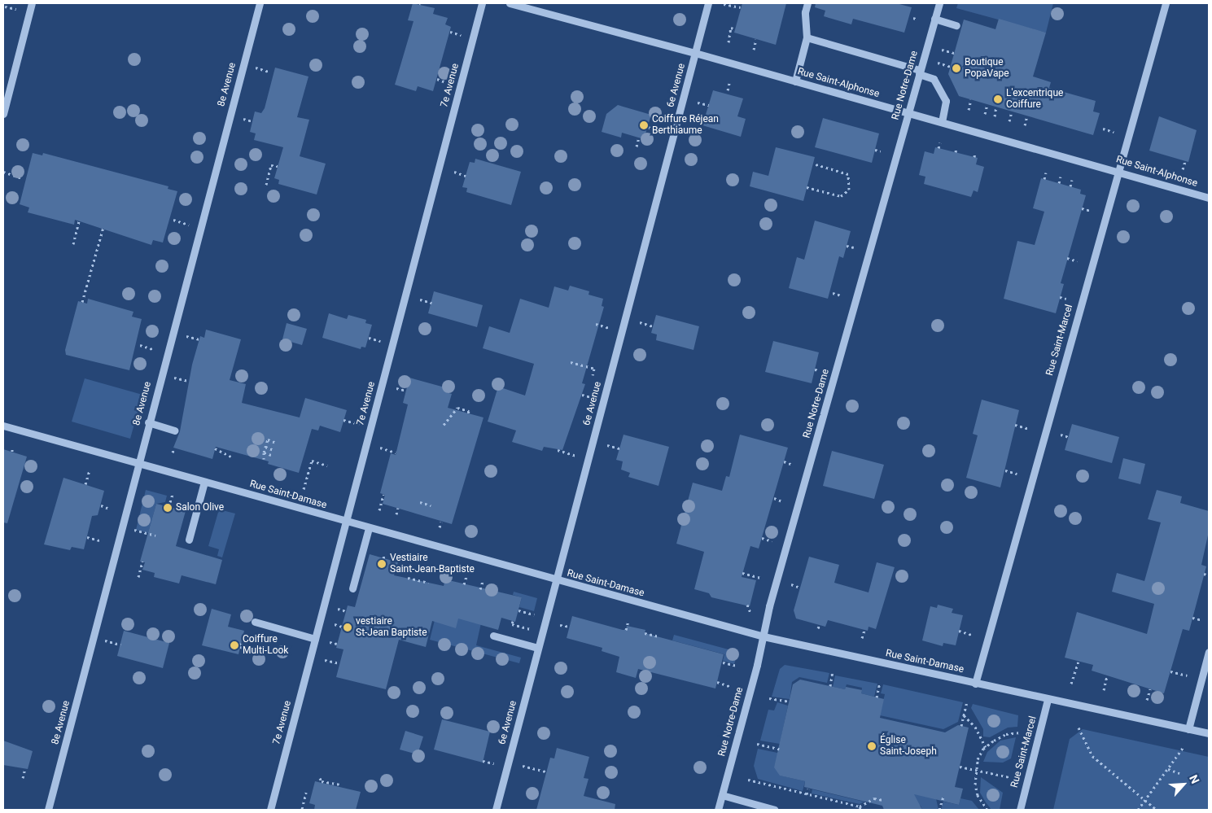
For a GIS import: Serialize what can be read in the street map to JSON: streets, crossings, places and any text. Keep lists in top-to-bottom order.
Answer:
{
  "streets": {
    "street": [
      "Rue Saint-Alphonse",
      "8e Avenue",
      "7e Avenue",
      "6e Avenue",
      "Rue Notre-Dame",
      "Rue Saint-Marcel",
      "Rue Saint-Damase"
    ]
  },
  "crossings": [
    ["Rue Saint-Alphonse", "6e Avenue"],
    ["Rue Saint-Alphonse", "Rue Notre-Dame"],
    ["Rue Saint-Alphonse", "Rue Saint-Marcel"],
    ["8e Avenue", "Rue Saint-Damase"],
    ["7e Avenue", "Rue Saint-Damase"],
    ["6e Avenue", "Rue Saint-Damase"],
    ["Rue Notre-Dame", "Rue Saint-Damase"],
    ["Rue Saint-Marcel", "Rue Saint-Damase"]
  ],
  "places": [
    "Boutique PopaVape",
    "L'excentrique Coiffure",
    "Coiffure Réjean Berthiaume",
    "Salon Olive",
    "Vestiaire Saint-Jean-Baptiste",
    "vestiaire St-Jean Baptiste",
    "Coiffure Multi-Look",
    "Église Saint-Joseph"
  ],
  "north": "top right"
}
